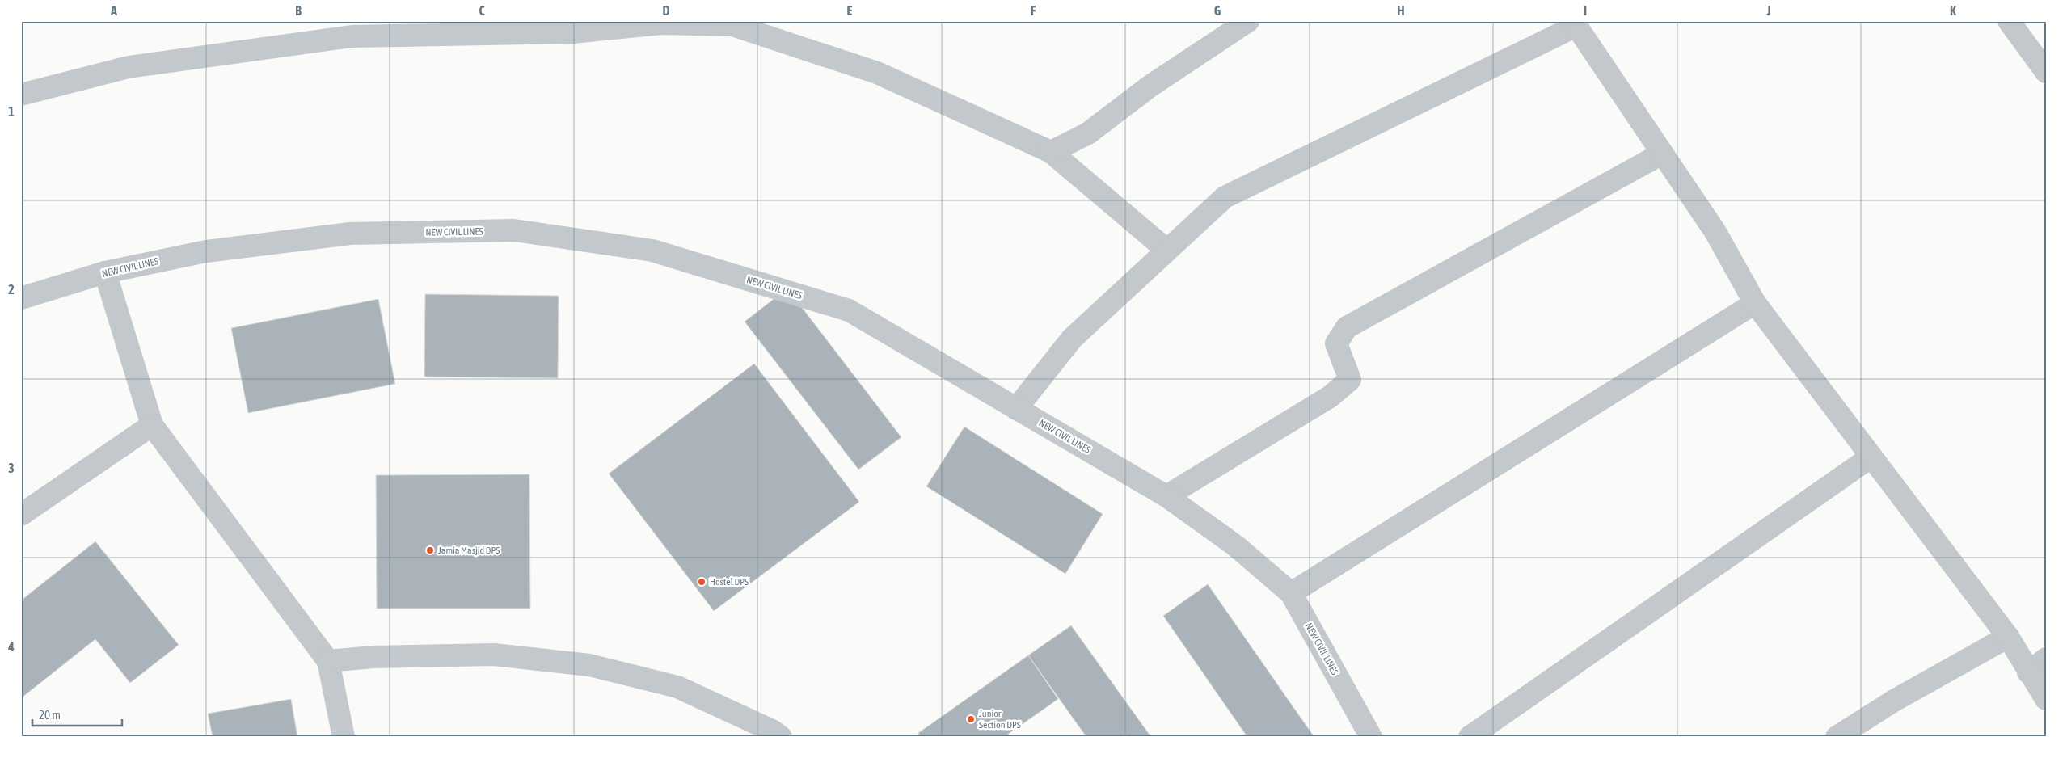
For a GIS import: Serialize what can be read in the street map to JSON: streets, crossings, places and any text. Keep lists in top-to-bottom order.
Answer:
{
  "streets": {
    "street": ["NEW CIVIL LINES"]
  },
  "places": ["Jamia Masjid DPS", "Hostel DPS", "Junior Section DPS"],
  "scale_bar": "20 m",
  "grid": {
    "columns": [
      "A",
      "B",
      "C",
      "D",
      "E",
      "F",
      "G",
      "H",
      "I",
      "J",
      "K"
    ],
    "rows": [
      "1",
      "2",
      "3",
      "4"
    ]
  }
}
